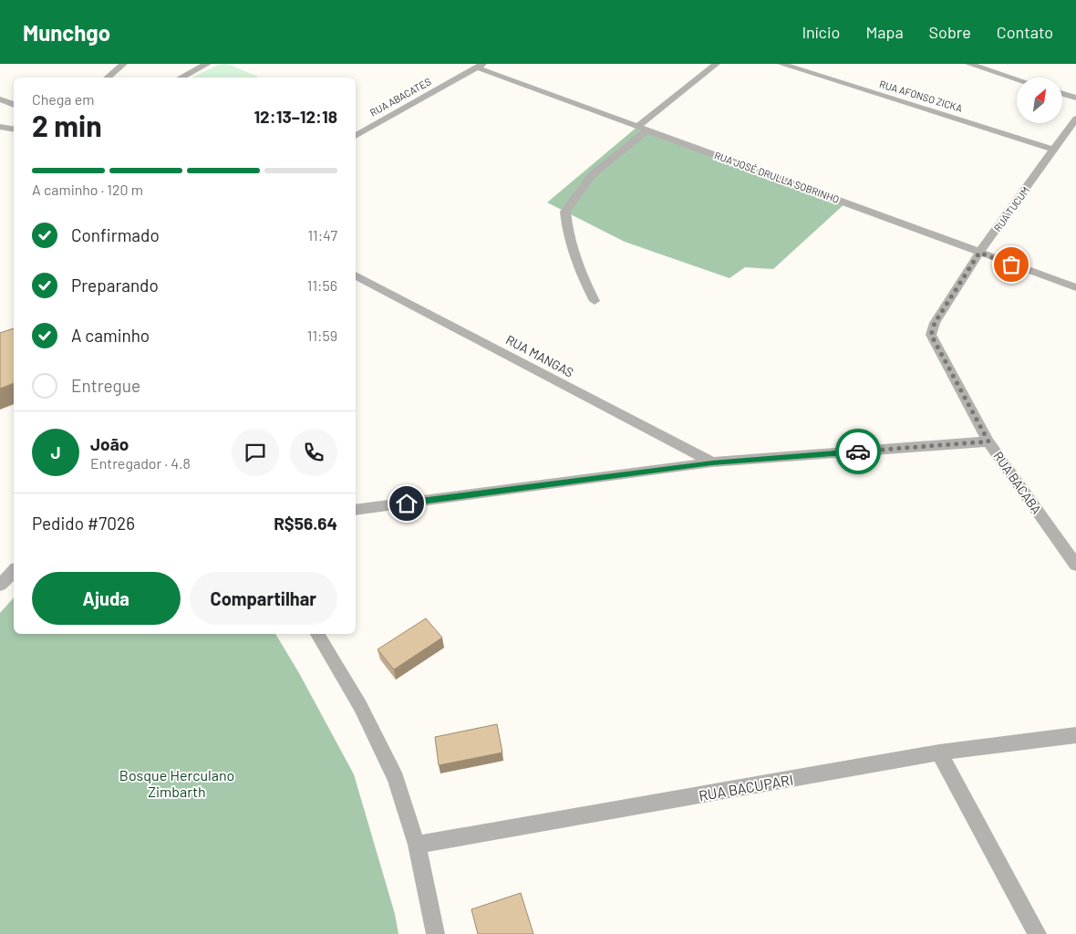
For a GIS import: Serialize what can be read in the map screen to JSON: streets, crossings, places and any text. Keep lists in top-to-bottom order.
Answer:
{
  "streets": {
    "street": [
      "RUA AFONSO ZICKA",
      "RUA ABACATES",
      "RUA JOSÉ DRULLA SOBRINHO",
      "RUA TUCUM",
      "RUA MANGAS",
      "RUA BACABA",
      "RUA BACUPARI"
    ]
  },
  "crossings": [
    ["RUA AFONSO ZICKA", "RUA TUCUM"],
    ["RUA ABACATES", "RUA JOSÉ DRULLA SOBRINHO"],
    ["RUA JOSÉ DRULLA SOBRINHO", "RUA TUCUM"],
    ["RUA TUCUM", "RUA BACABA"]
  ],
  "parks": ["Bosque Herculano Zimbarth"],
  "north": "top right",
  "page": {
    "header": "Munchgo",
    "nav": [
      "Início",
      "Mapa",
      "Sobre",
      "Contato"
    ],
    "heading": ["2 min", "Chega em", "12:13–12:18"],
    "panel": [
      "João",
      "Entregador · 4.8",
      "Pedido #7026",
      "R$56.64"
    ],
    "bar": "A caminho · 120 m",
    "list": [
      ["Confirmado", "11:47"],
      ["Preparando", "11:56"],
      ["A caminho", "11:59"],
      "Entregue"
    ],
    "round": "J",
    "buttons": ["Ajuda", "Compartilhar"]
  }
}
